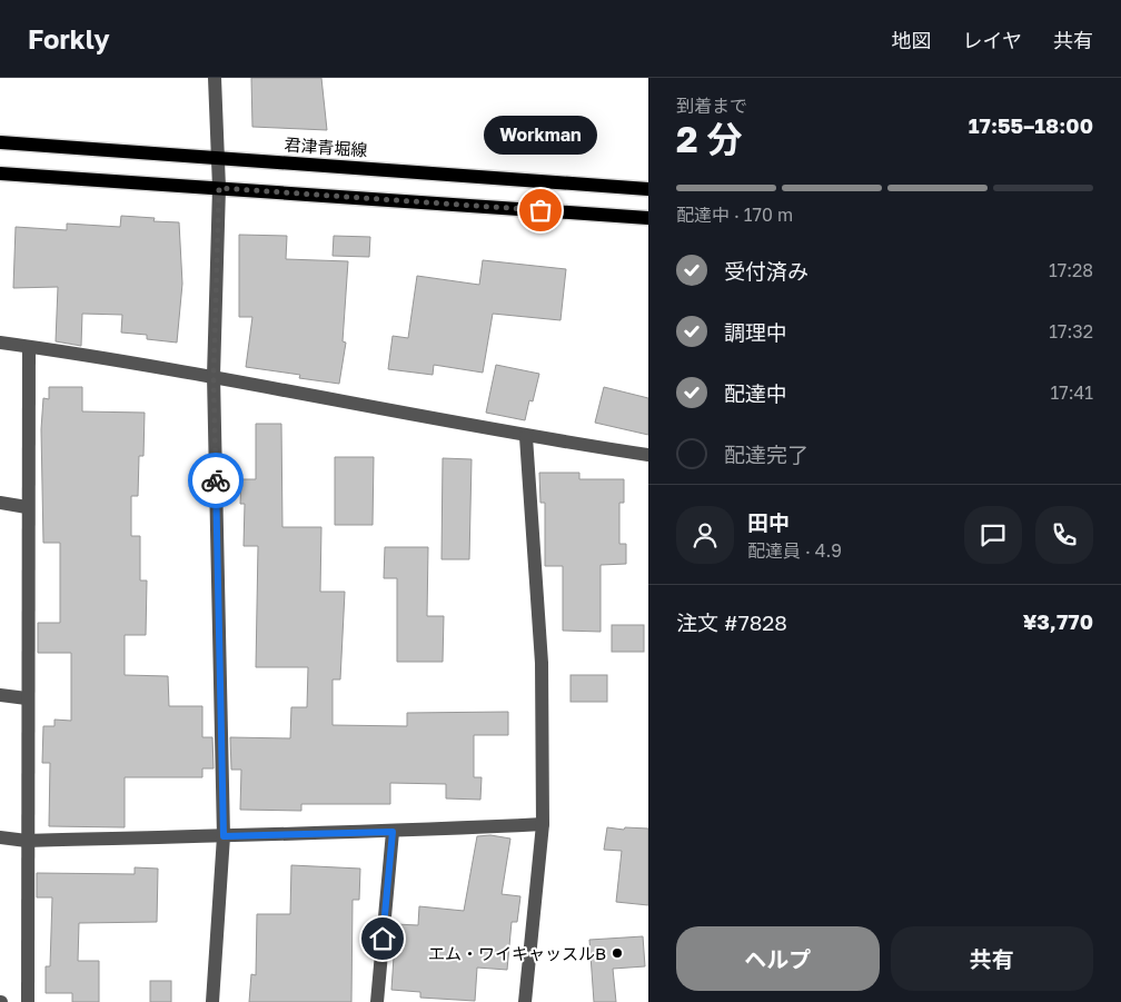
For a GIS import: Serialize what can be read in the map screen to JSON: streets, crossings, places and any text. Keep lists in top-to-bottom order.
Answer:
{
  "streets": {
    "main road": ["君津青堀線"]
  },
  "places": ["Workman", "エム・ワイキャッスルB"],
  "page": {
    "header": "Forkly",
    "nav": ["地図", "レイヤ", "共有"],
    "heading": ["2 分", "到着まで", "17:55–18:00"],
    "panel": [
      "田中",
      "配達員 · 4.9",
      "注文 #7828",
      "¥3,770"
    ],
    "bubble": "Workman",
    "bar": "配達中 · 170 m",
    "list": [
      ["受付済み", "17:28"],
      ["調理中", "17:32"],
      ["配達中", "17:41"],
      "配達完了"
    ],
    "buttons": ["ヘルプ", "共有"]
  }
}
